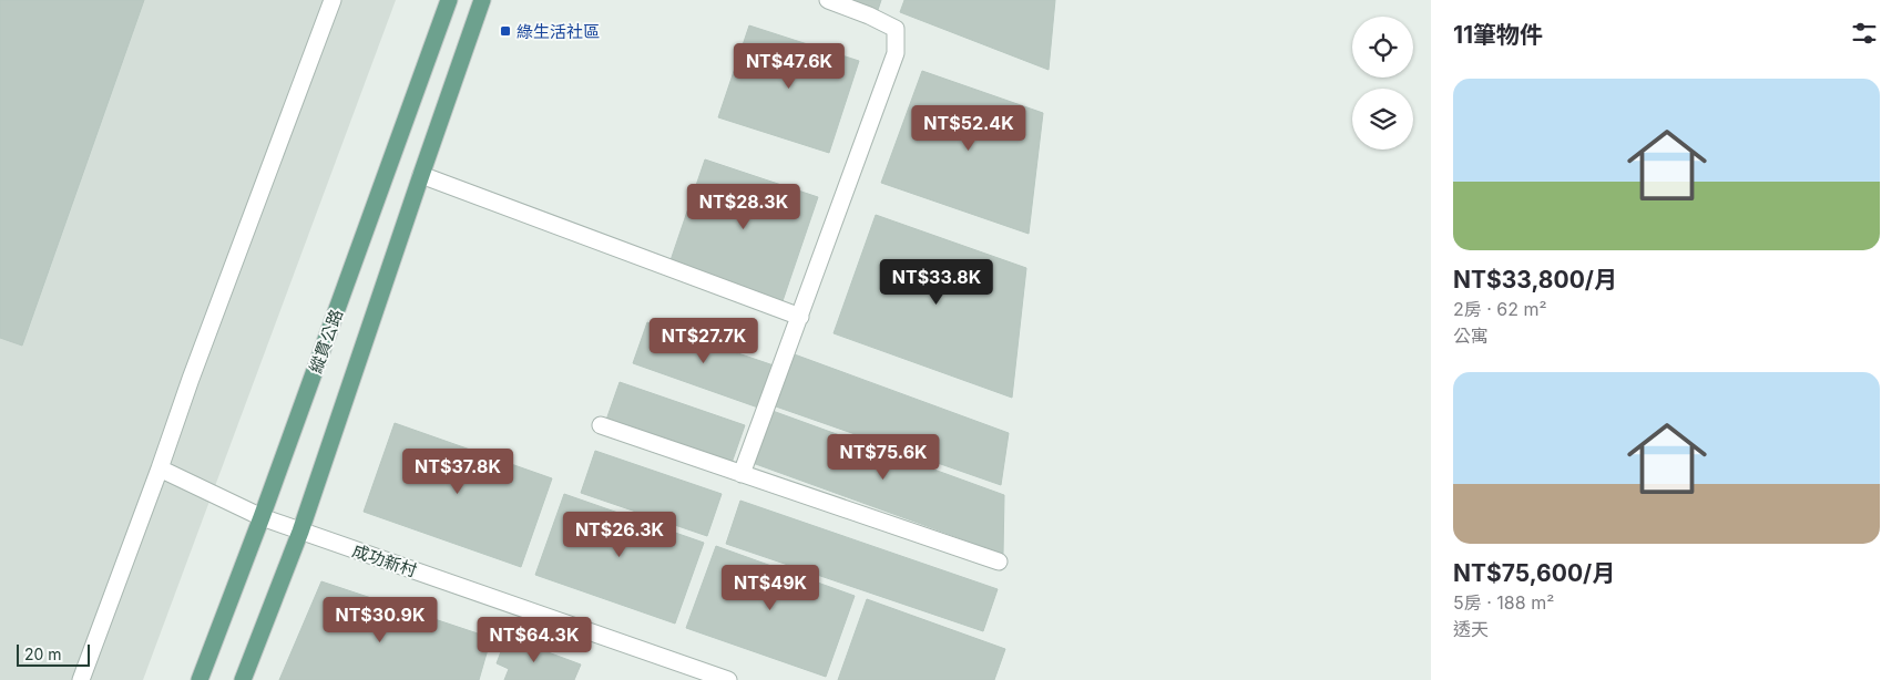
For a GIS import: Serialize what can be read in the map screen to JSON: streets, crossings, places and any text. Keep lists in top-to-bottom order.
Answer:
{
  "streets": {
    "main road": ["縱貫公路"],
    "lane": ["成功新村"]
  },
  "crossings": [
    ["縱貫公路", "成功新村"]
  ],
  "places": {
    "transit": ["綠生活社區"]
  },
  "scale_bar": "20 m",
  "page": {
    "heading": "11筆物件",
    "price": [
      "NT$47.6K",
      "NT$52.4K",
      "NT$28.3K",
      "NT$33.8K",
      "NT$27.7K",
      "NT$75.6K",
      "NT$37.8K",
      "NT$26.3K",
      "NT$49K",
      "NT$30.9K",
      "NT$64.3K"
    ],
    "list": [
      {
        "name": "NT$33,800/月",
        "note": "2房 · 62 m² · 公寓"
      },
      {
        "name": "NT$75,600/月",
        "note": "5房 · 188 m² · 透天"
      }
    ],
    "scale": "20 m"
  }
}
